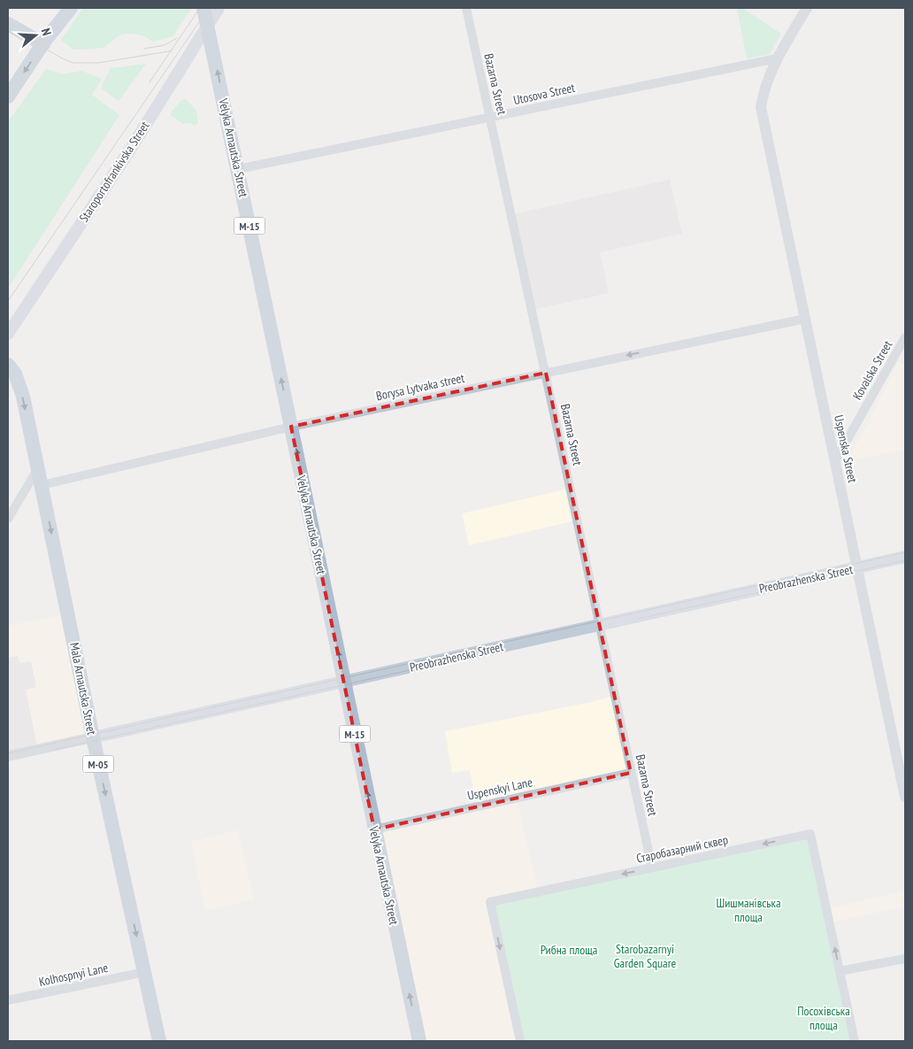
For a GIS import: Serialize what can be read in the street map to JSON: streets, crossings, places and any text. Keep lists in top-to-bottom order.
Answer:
{
  "streets": {
    "main road": [
      "Velyka Arnautska Street",
      "Staroportofrankivska Street",
      "М-15",
      "Preobrazhenska Street",
      "Mala Arnautska Street",
      "М-05"
    ],
    "street": [
      "Bazarna Street",
      "Utosova Street",
      "Kovalska Street",
      "Borysa Lytvaka street",
      "Uspenska Street",
      "Uspenskyi Lane",
      "Старобазарний сквер",
      "Kolhospnyi Lane"
    ]
  },
  "crossings": [
    ["Bazarna Street", "Utosova Street"],
    ["Bazarna Street", "Borysa Lytvaka street"],
    ["Bazarna Street", "Preobrazhenska Street"],
    ["Bazarna Street", "Uspenskyi Lane"],
    ["Bazarna Street", "Старобазарний сквер"],
    ["Utosova Street", "Velyka Arnautska Street"],
    ["Utosova Street", "Uspenska Street"],
    ["Velyka Arnautska Street", "Staroportofrankivska Street"],
    ["Velyka Arnautska Street", "Borysa Lytvaka street"],
    ["Velyka Arnautska Street", "Preobrazhenska Street"],
    ["Velyka Arnautska Street", "Uspenskyi Lane"],
    ["Kovalska Street", "Uspenska Street"],
    ["Borysa Lytvaka street", "Uspenska Street"],
    ["Borysa Lytvaka street", "Mala Arnautska Street"],
    ["Uspenska Street", "Preobrazhenska Street"],
    ["Preobrazhenska Street", "Mala Arnautska Street"],
    ["Mala Arnautska Street", "Kolhospnyi Lane"]
  ],
  "one_way": ["Velyka Arnautska Street", "Mala Arnautska Street"],
  "parks": [
    "Шишманівська площа",
    "Starobazarnyi Garden Square",
    "Рибна площа",
    "Посохівська площа"
  ],
  "north": "right"
}
